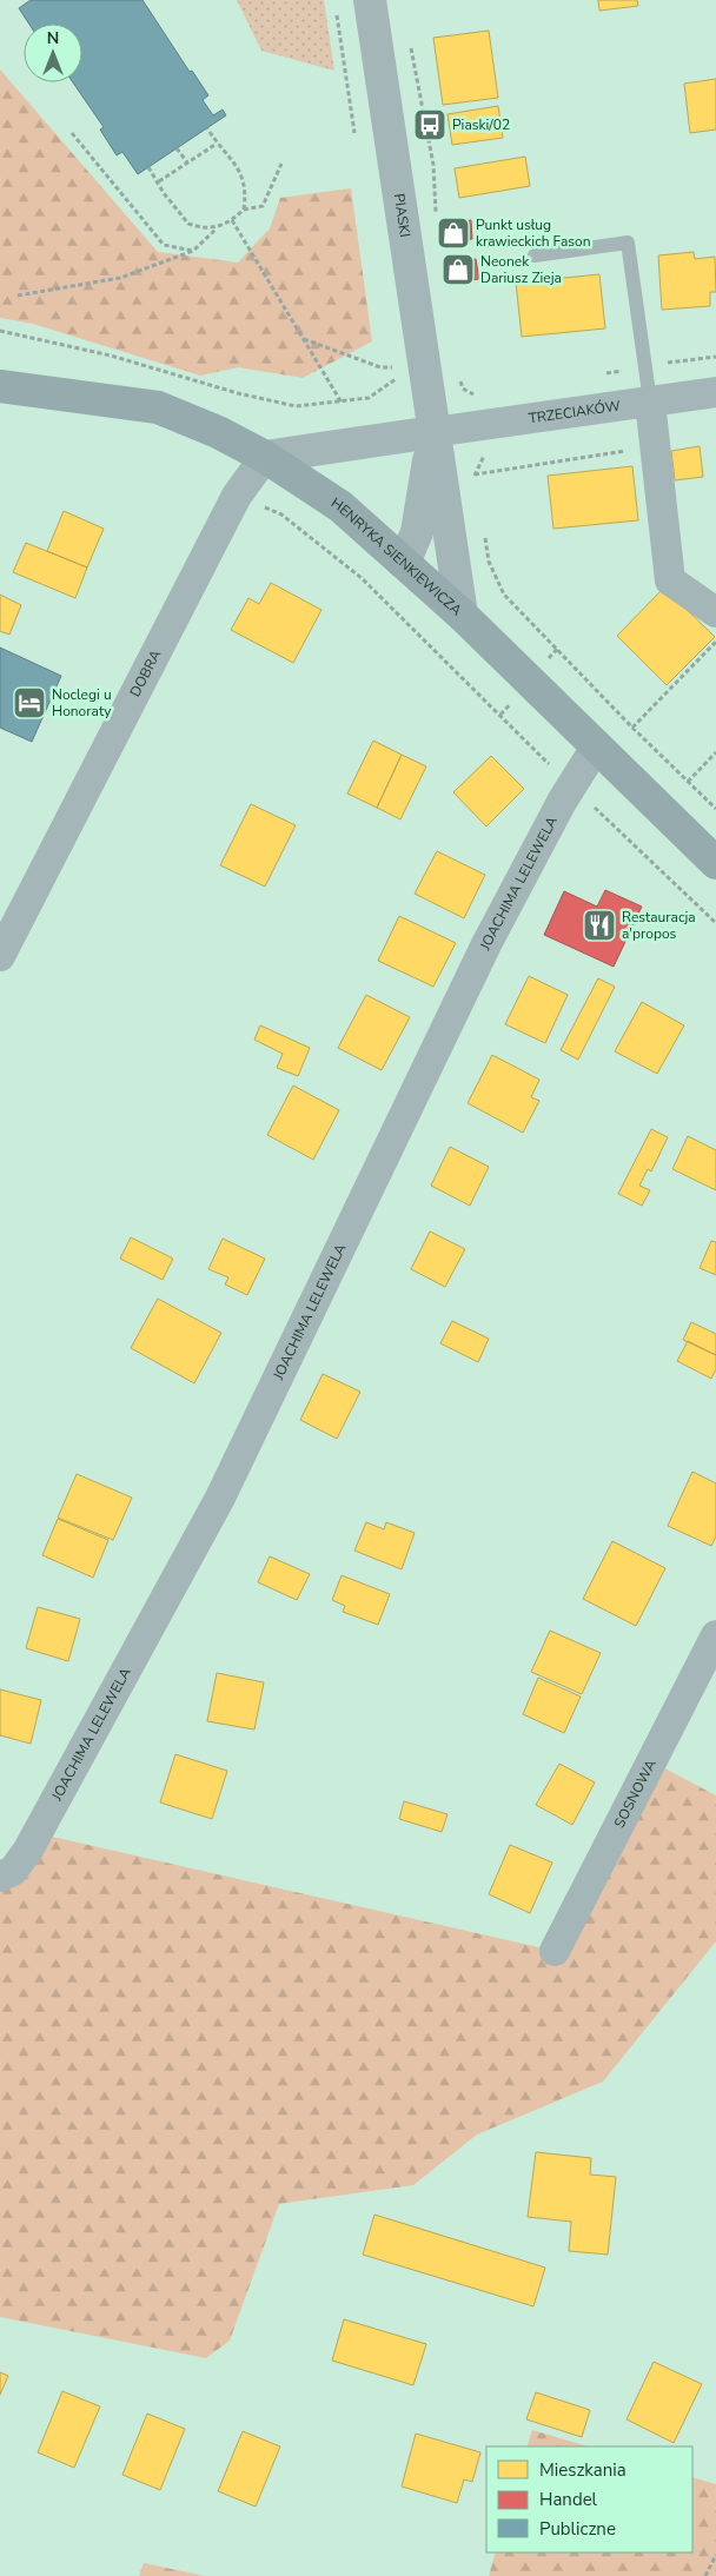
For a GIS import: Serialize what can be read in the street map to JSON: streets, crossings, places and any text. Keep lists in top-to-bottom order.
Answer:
{
  "streets": {
    "main road": ["HENRYKA SIENKIEWICZA"],
    "street": [
      "PIASKI",
      "TRZECIAKÓW",
      "DOBRA",
      "JOACHIMA LELEWELA",
      "SOSNOWA"
    ]
  },
  "crossings": [
    ["PIASKI", "TRZECIAKÓW"],
    ["PIASKI", "HENRYKA SIENKIEWICZA"],
    ["HENRYKA SIENKIEWICZA", "DOBRA"],
    ["HENRYKA SIENKIEWICZA", "JOACHIMA LELEWELA"]
  ],
  "places": {
    "bus stop": ["Piaski/02"],
    "shop": ["Punkt usług krawieckich Fason", "Neonek Dariusz Zieja"],
    "hotel": ["Noclegi u Honoraty"],
    "restaurant": ["Restauracja a'propos"]
  },
  "legend": ["Mieszkania", "Handel", "Publiczne"],
  "north": "top"
}
